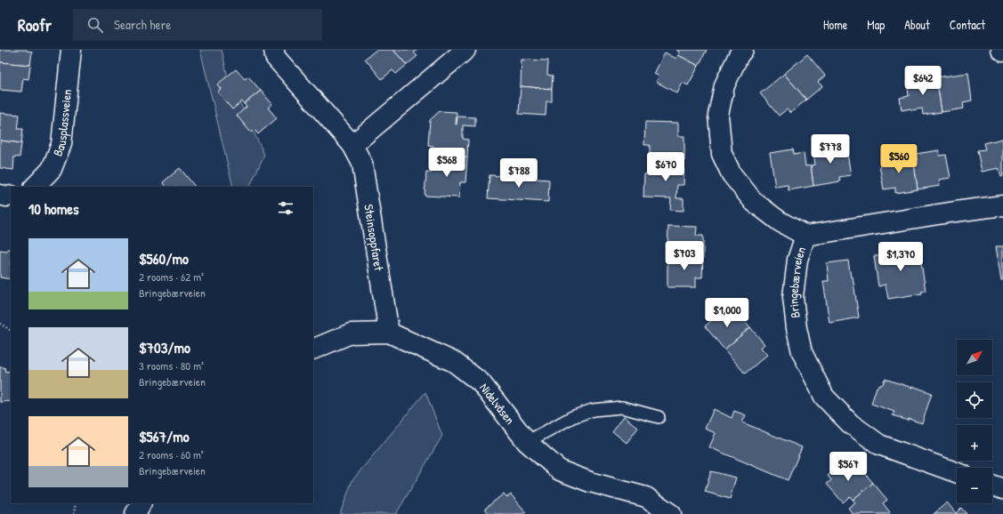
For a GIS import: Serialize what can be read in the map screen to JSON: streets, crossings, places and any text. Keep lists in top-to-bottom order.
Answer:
{
  "streets": {
    "street": [
      "Bausplassveien",
      "Steinsoppfaret",
      "Bringebærveien",
      "Nidelvåsen"
    ]
  },
  "crossings": [
    ["Steinsoppfaret", "Nidelvåsen"]
  ],
  "north": "top right",
  "page": {
    "header": "Roofr",
    "search": "Search here",
    "nav": [
      "Home",
      "Map",
      "About",
      "Contact"
    ],
    "price": [
      "$642",
      "$778",
      "$560",
      "$568",
      "$670",
      "$788",
      "$703",
      "$1,370",
      "$1,000",
      "$567"
    ],
    "heading": "10 homes",
    "list": [
      {
        "name": "$560/mo",
        "note": "2 rooms · 62 m² · Bringebærveien"
      },
      {
        "name": "$703/mo",
        "note": "3 rooms · 80 m² · Bringebærveien"
      },
      {
        "name": "$567/mo",
        "note": "2 rooms · 60 m² · Bringebærveien"
      }
    ],
    "map_buttons": ["+", "−"]
  }
}
